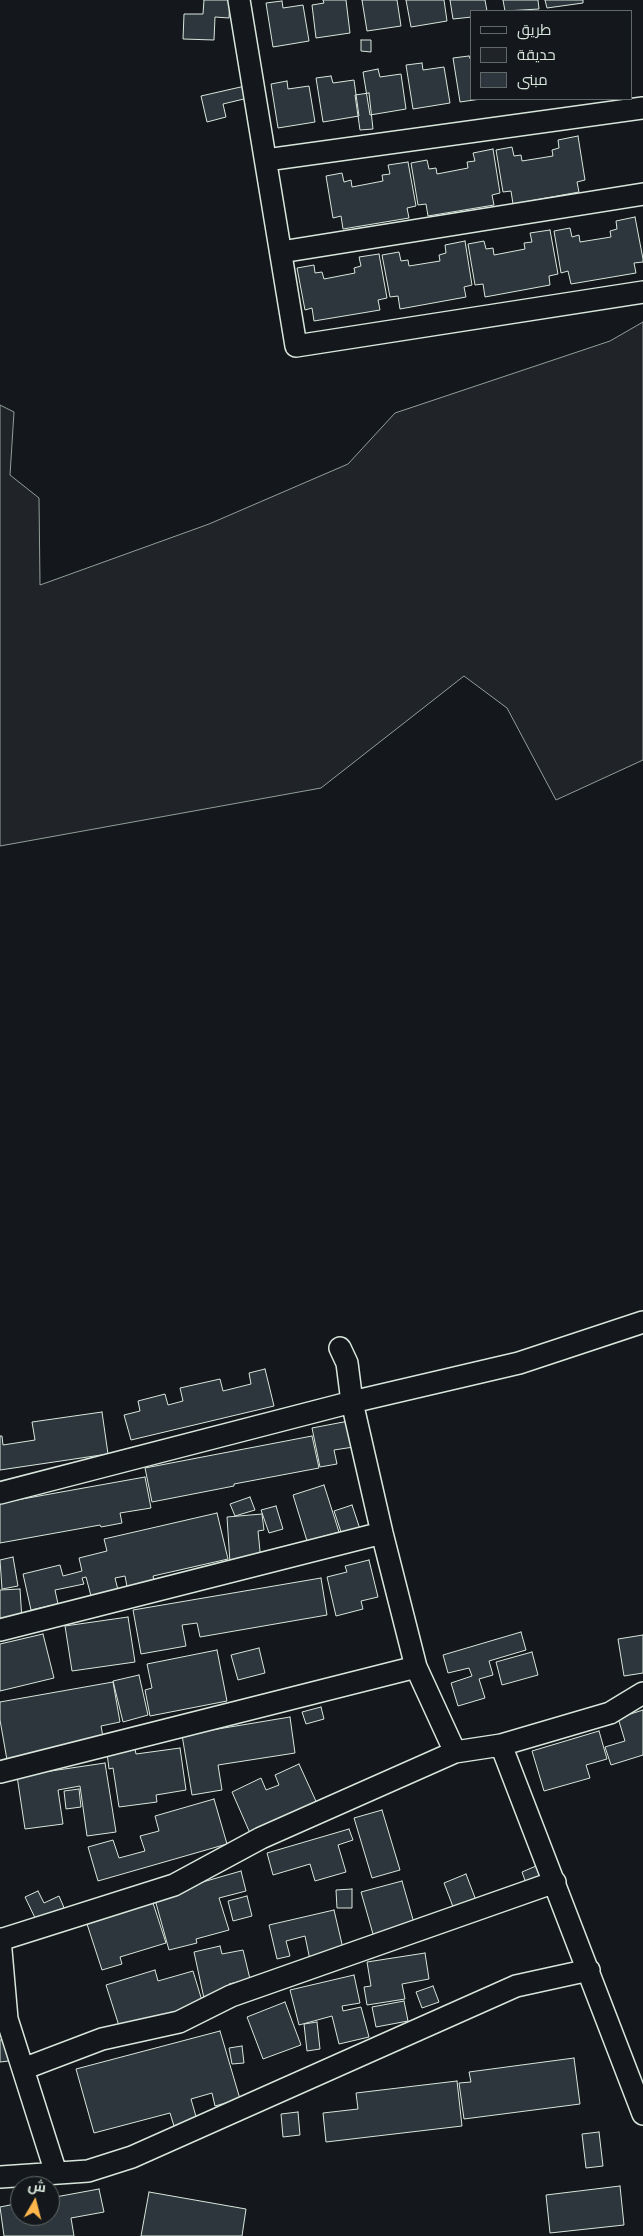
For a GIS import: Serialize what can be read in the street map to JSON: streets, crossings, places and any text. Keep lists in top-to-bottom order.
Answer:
{
  "legend": ["طريق", "حديقة", "مبنى"],
  "north": "top"
}
